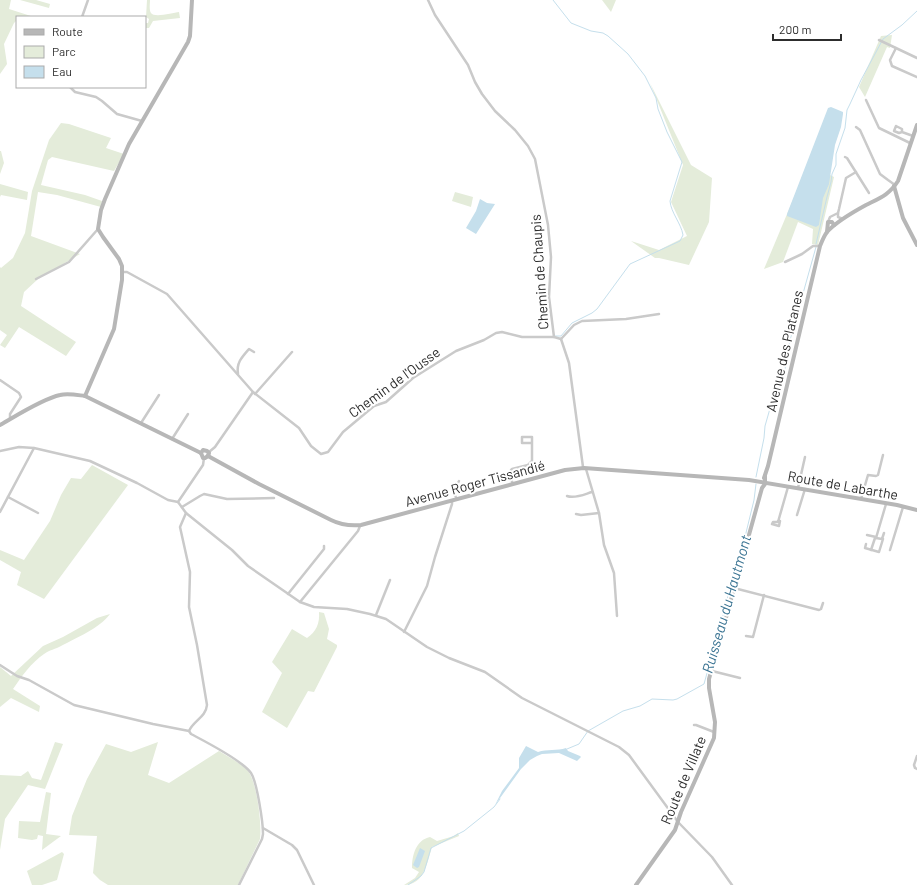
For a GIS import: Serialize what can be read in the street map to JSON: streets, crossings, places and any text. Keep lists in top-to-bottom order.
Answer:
{
  "streets": {
    "street": [
      "Chemin de Chaupis",
      "Avenue des Platanes",
      "Chemin de l'Ousse",
      "Avenue Roger Tissandié",
      "Route de Labarthe",
      "Route de Villate"
    ]
  },
  "crossings": [
    ["Chemin de Chaupis", "Chemin de l'Ousse"],
    ["Avenue des Platanes", "Avenue Roger Tissandié"],
    ["Avenue des Platanes", "Route de Labarthe"],
    ["Avenue des Platanes", "Route de Villate"],
    ["Avenue Roger Tissandié", "Route de Labarthe"],
    ["Avenue Roger Tissandié", "Route de Villate"],
    ["Route de Labarthe", "Route de Villate"]
  ],
  "water": ["Ruisseau du Hautmont"],
  "legend": ["Route", "Parc", "Eau"],
  "scale_bar": "200 m"
}
